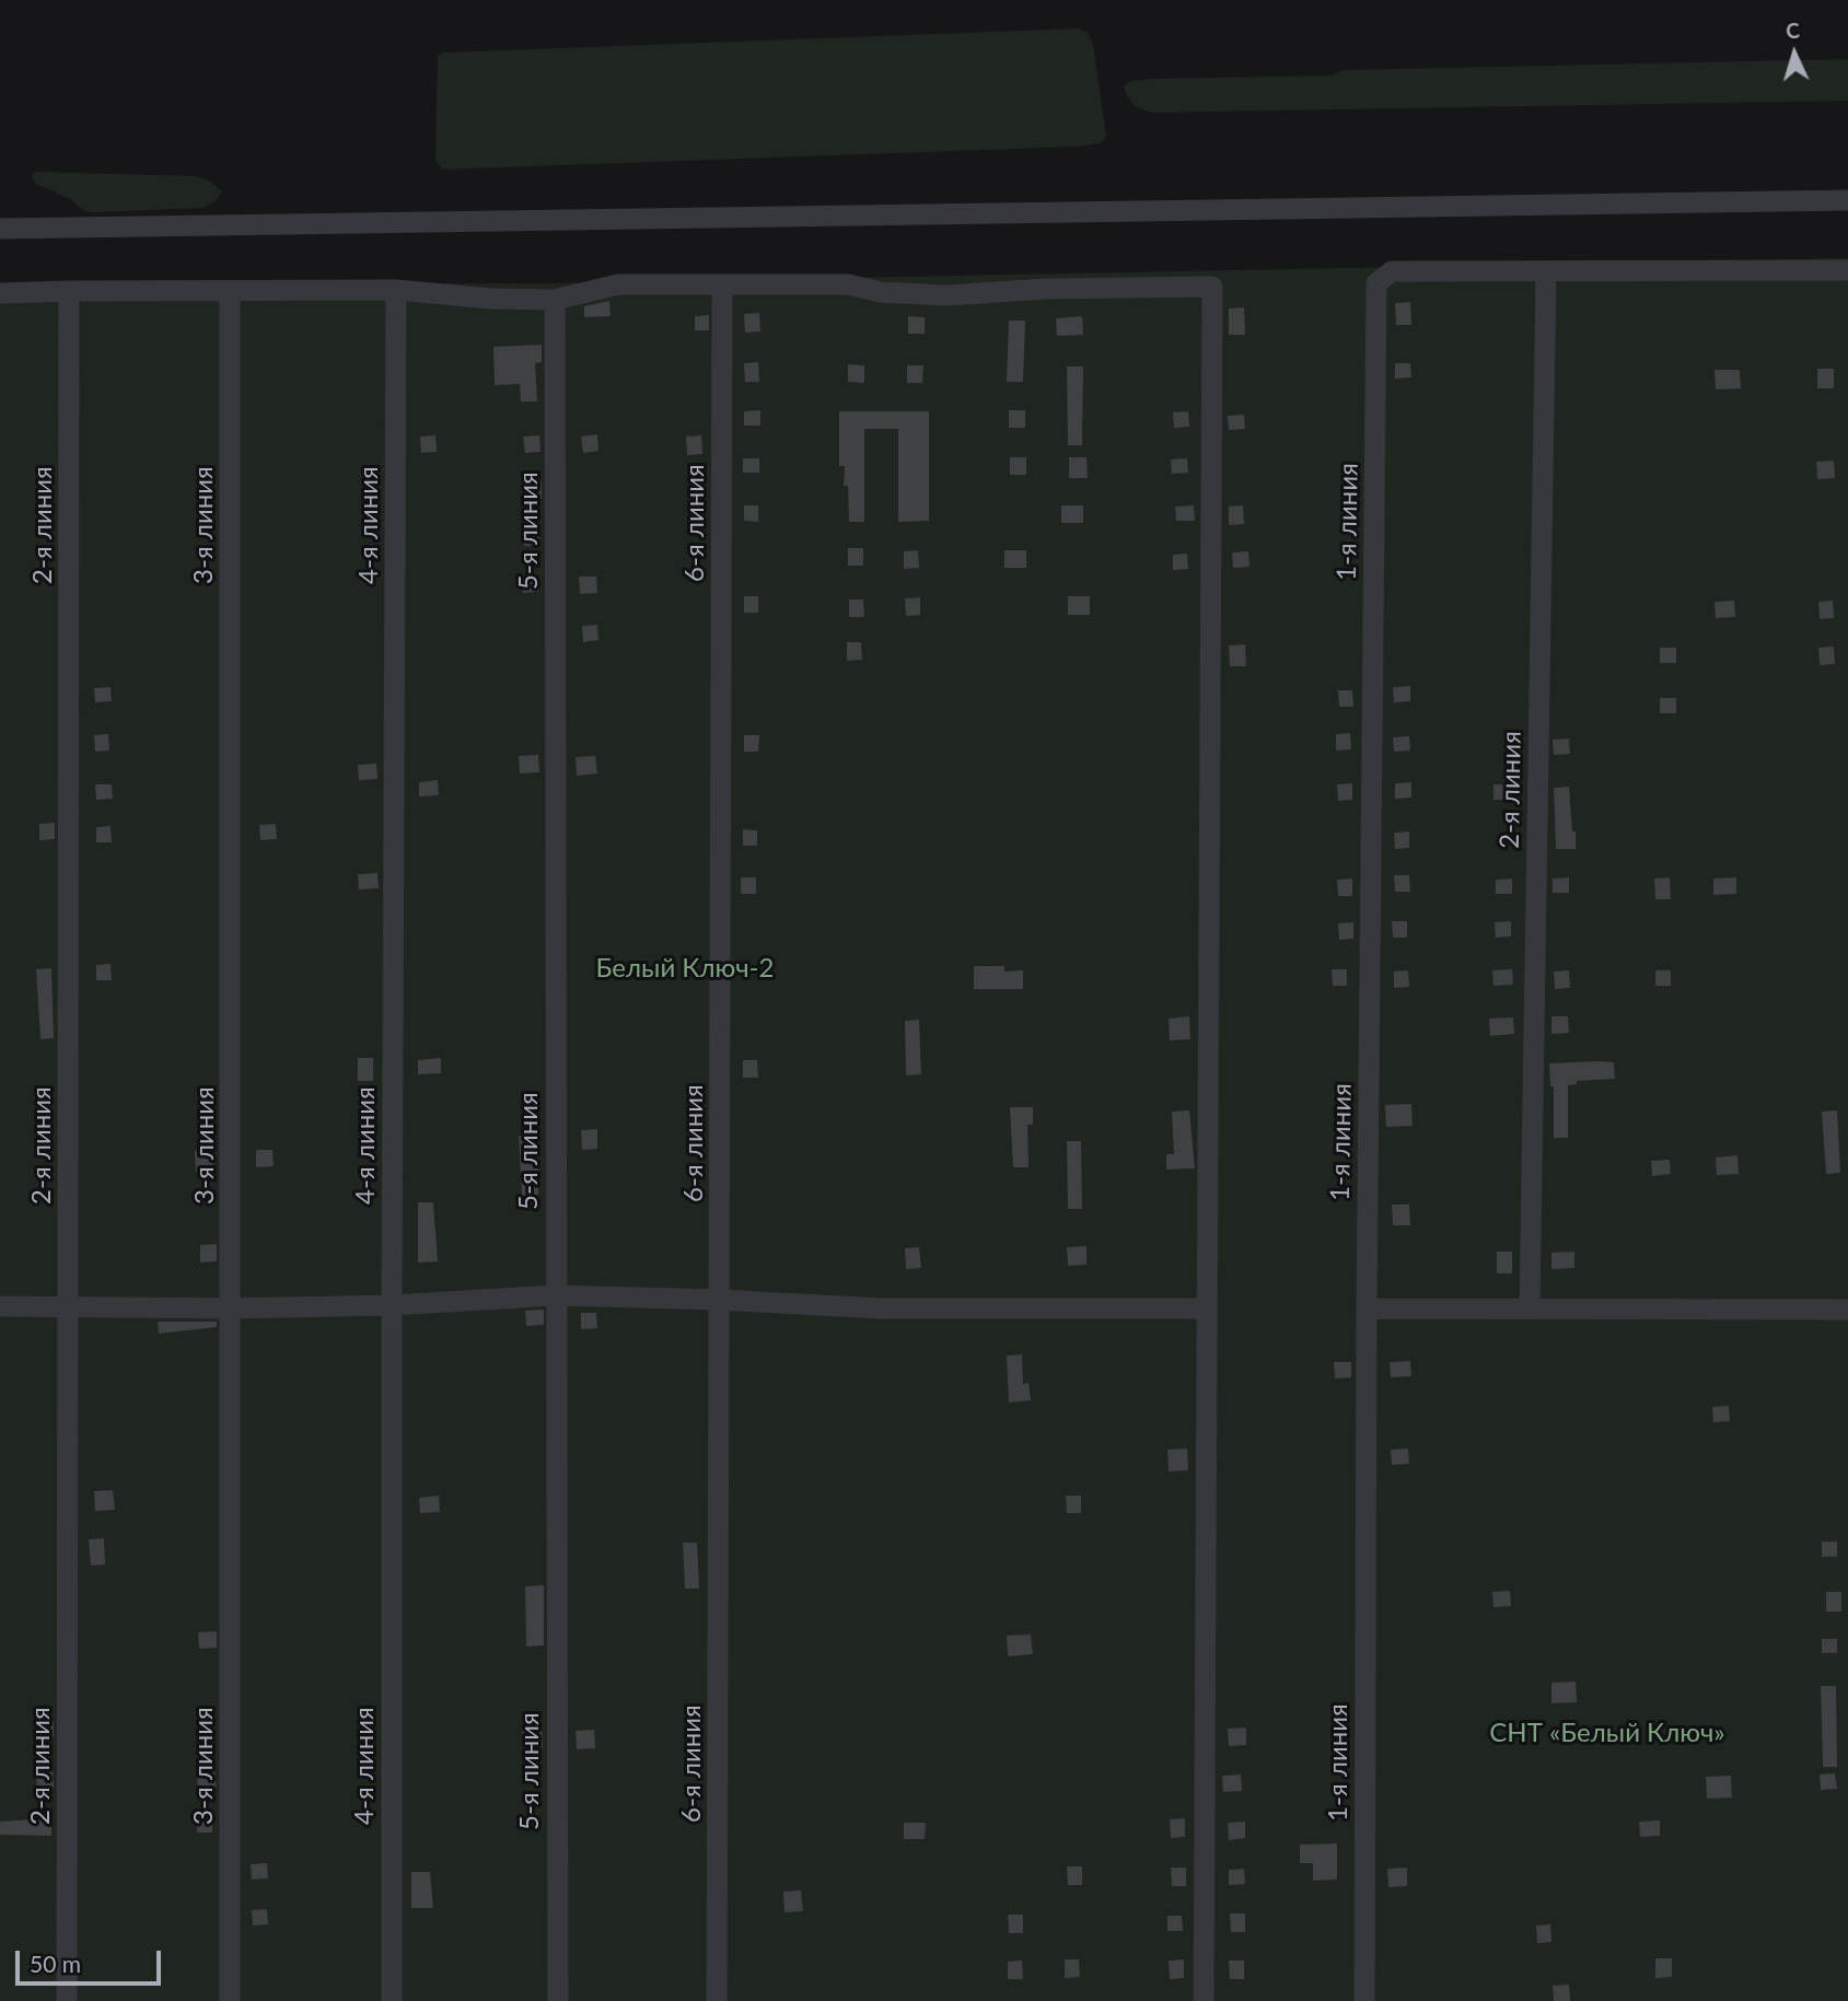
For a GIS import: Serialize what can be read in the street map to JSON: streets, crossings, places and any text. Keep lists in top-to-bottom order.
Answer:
{
  "streets": {
    "street": [
      "1-я линия",
      "6-я линия",
      "2-я линия",
      "3-я линия",
      "4-я линия",
      "5-я линия"
    ]
  },
  "crossings": [
    ["1-я линия", "2-я линия"]
  ],
  "parks": ["Белый Ключ-2", "СНТ «Белый Ключ»"],
  "scale_bar": "50 m",
  "north": "top"
}
